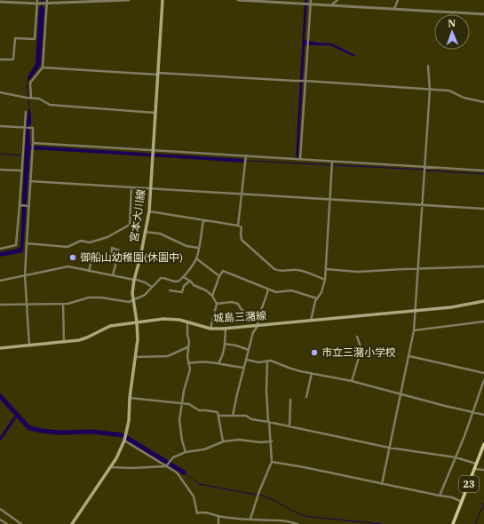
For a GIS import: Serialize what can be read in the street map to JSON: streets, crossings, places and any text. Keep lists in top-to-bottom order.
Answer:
{
  "streets": {
    "main road": ["宮本大川線", "城島三潴線", "23"]
  },
  "crossings": [
    ["宮本大川線", "城島三潴線"]
  ],
  "places": ["御船山幼稚園(休園中)", "市立三潴小学校"],
  "north": "top"
}
